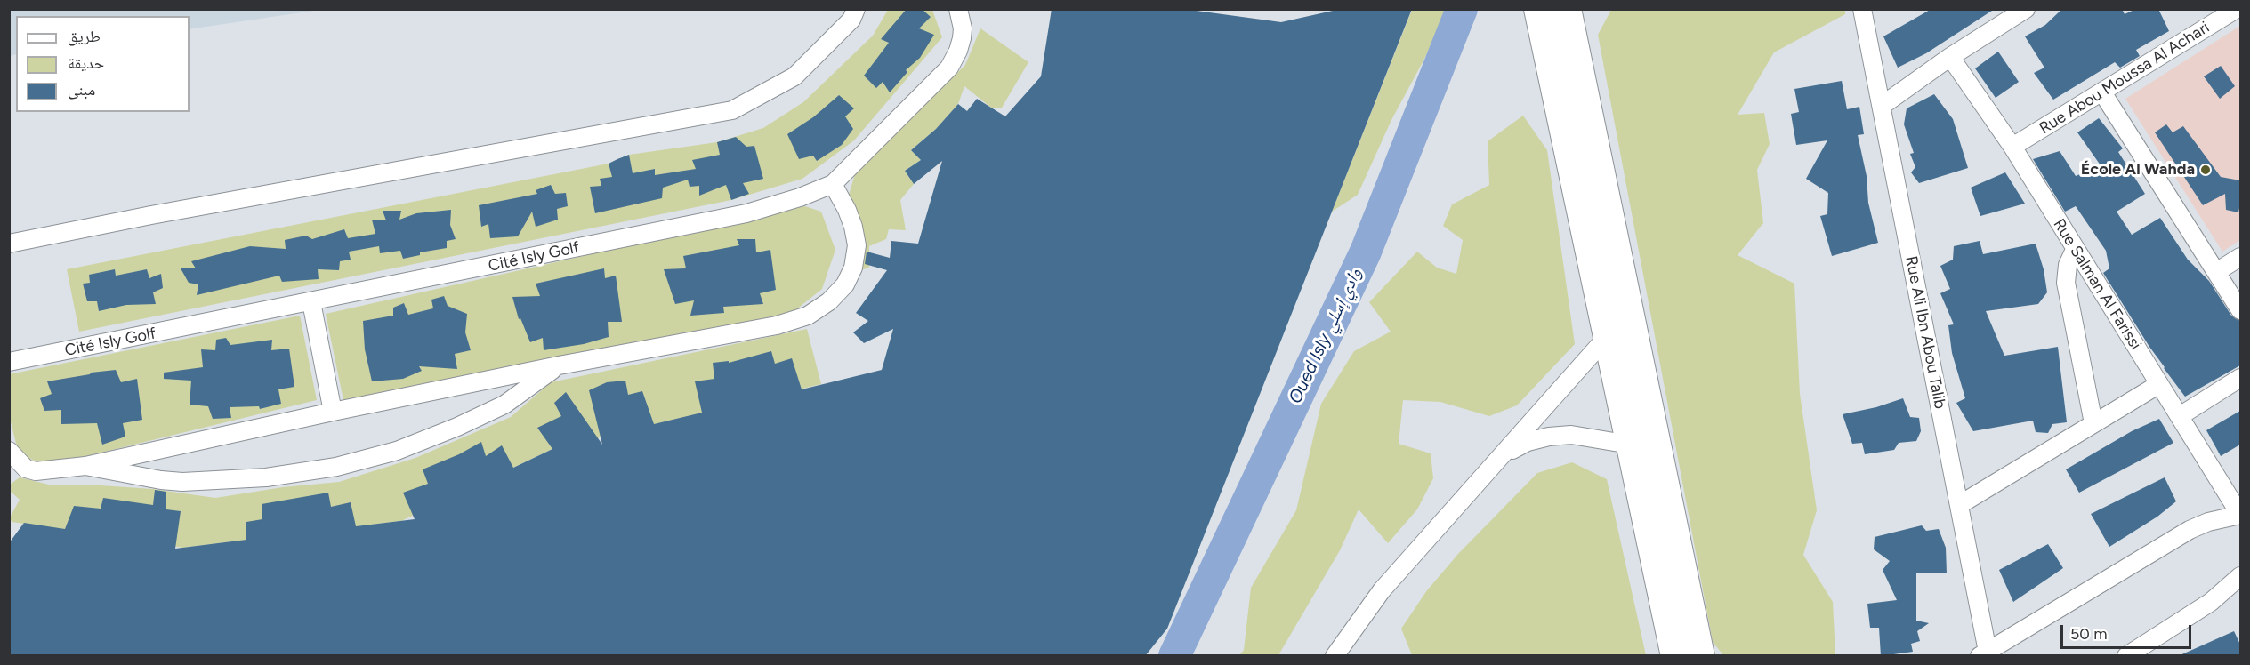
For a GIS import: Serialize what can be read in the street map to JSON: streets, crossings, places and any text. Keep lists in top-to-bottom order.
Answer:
{
  "streets": {
    "street": [
      "Rue Abou Moussa Al Achari",
      "Cité Isly Golf",
      "Rue Salman Al Farissi",
      "Rue Ali Ibn Abou Talib"
    ]
  },
  "crossings": [
    ["Rue Abou Moussa Al Achari", "Rue Salman Al Farissi"]
  ],
  "water": ["Oued Isly وادي إسلي"],
  "places": ["École Al Wahda"],
  "legend": ["طريق", "حديقة", "مبنى"],
  "scale_bar": "50 m"
}
